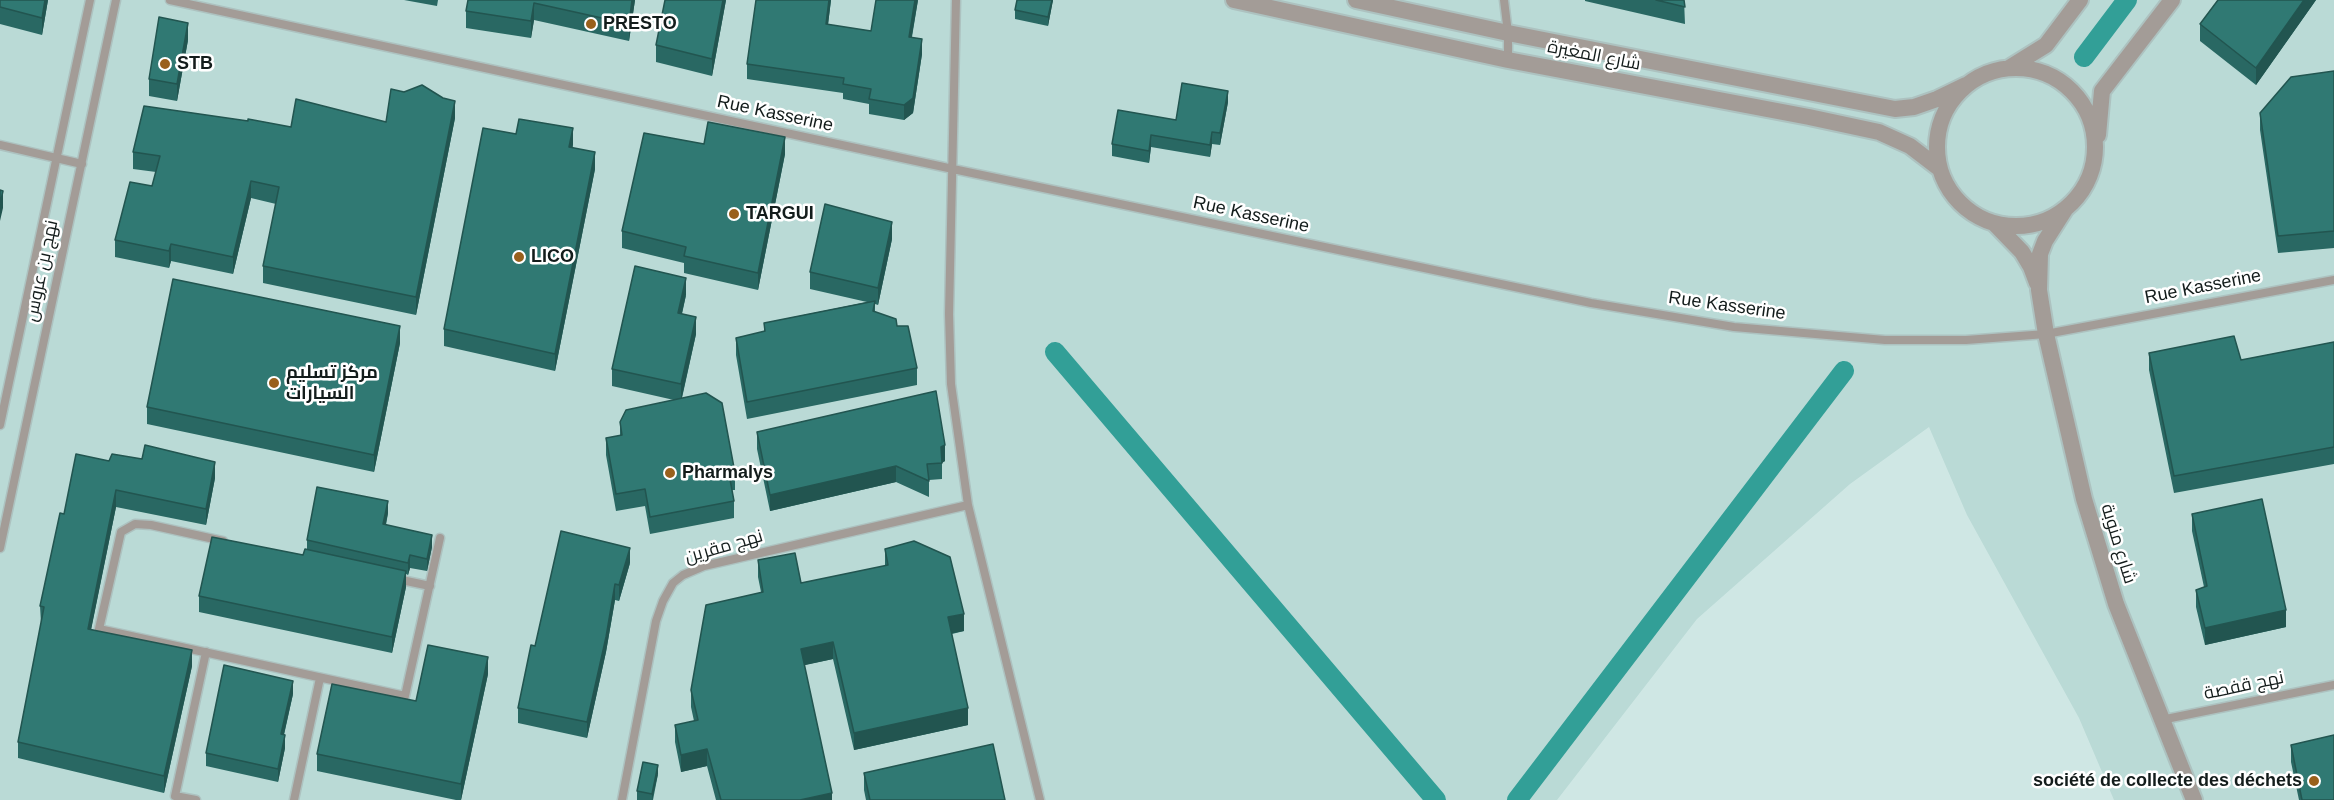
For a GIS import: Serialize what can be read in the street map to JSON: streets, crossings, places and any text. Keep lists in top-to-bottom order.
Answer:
{
  "streets": {
    "street": ["شارع المغيرة", "شارع منوبة"],
    "lane": [
      "Rue Kasserine",
      "نهج بن عروس",
      "نهج مقرين",
      "نهج قفصة"
    ]
  },
  "crossings": [
    ["Rue Kasserine", "شارع منوبة"],
    ["شارع منوبة", "نهج قفصة"]
  ],
  "places": [
    "PRESTO",
    "STB",
    "TARGUI",
    "LICO",
    "مركز تسليم السيارات",
    "Pharmalys",
    "société de collecte des déchets"
  ]
}
